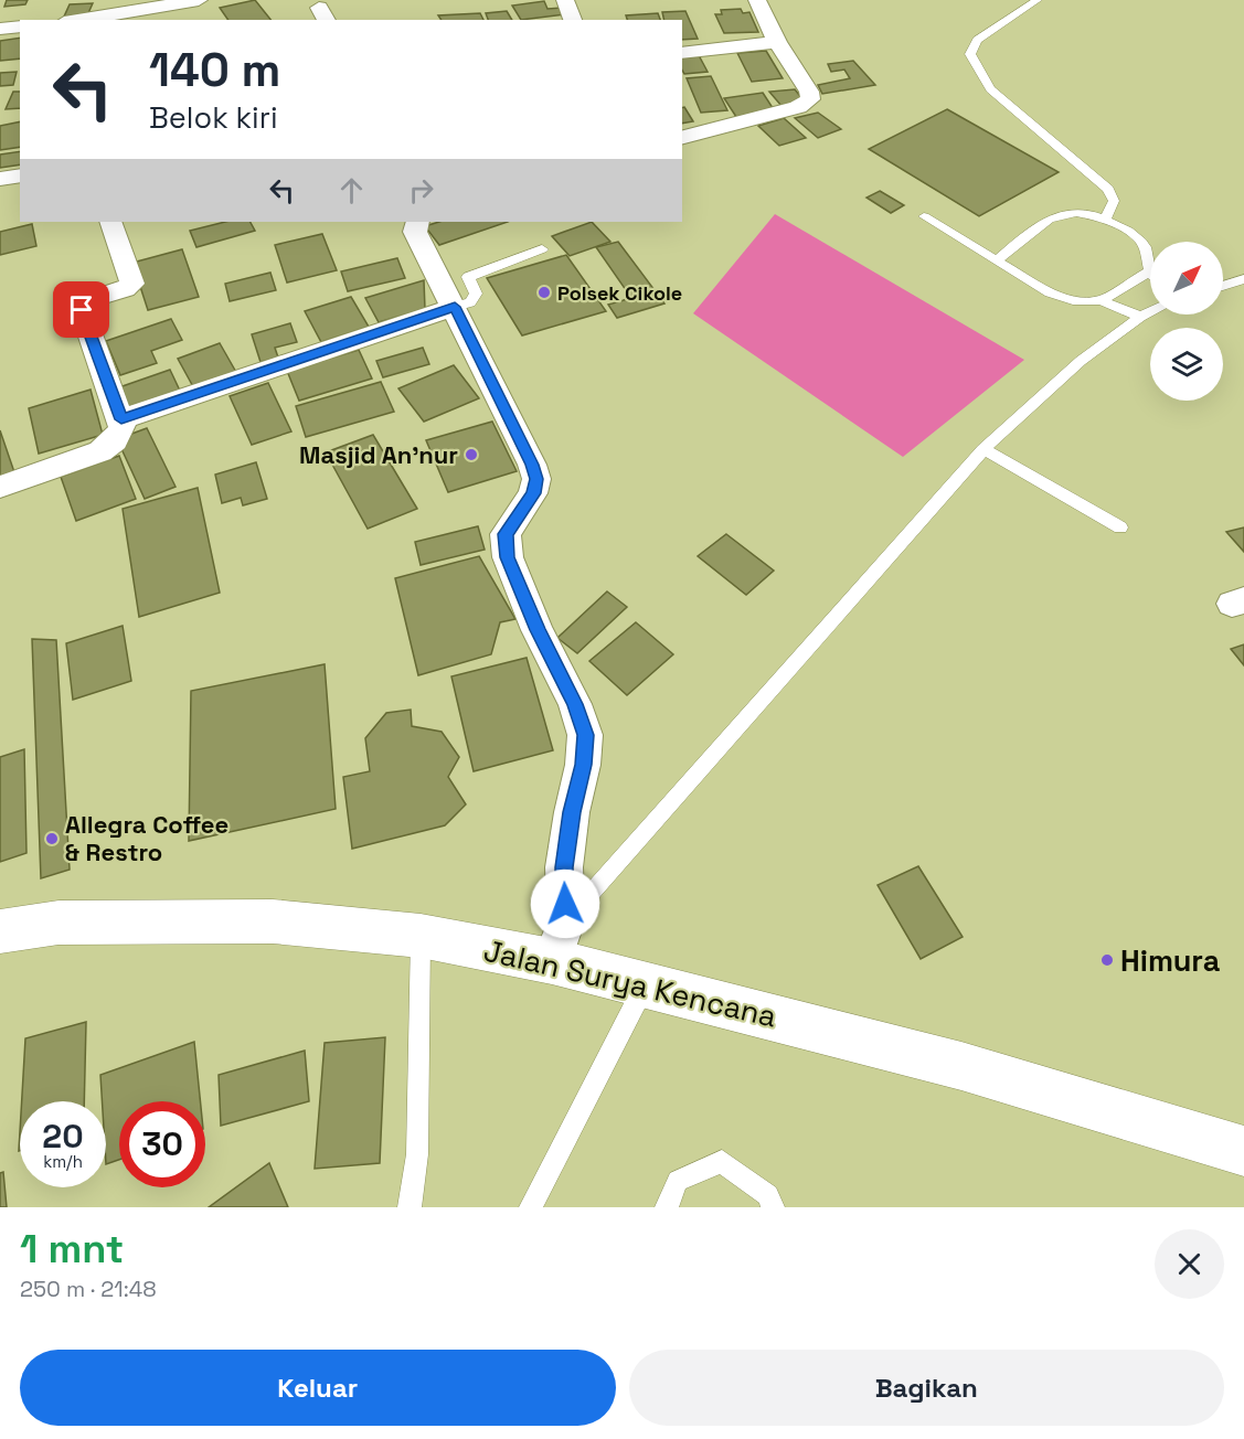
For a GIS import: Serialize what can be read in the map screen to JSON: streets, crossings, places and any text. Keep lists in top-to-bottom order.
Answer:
{
  "streets": {
    "street": ["Jalan Surya Kencana"]
  },
  "places": [
    "Polsek Cikole",
    "Masjid An’nur",
    "Allegra Coffee & Restro",
    "Himura"
  ],
  "north": "top right",
  "page": {
    "turn": ["140 m", "Belok kiri"],
    "speed": "20 km/h",
    "limit": "30",
    "heading": ["1 mnt", "250 m · 21:48"],
    "buttons": ["Keluar", "Bagikan"]
  }
}
